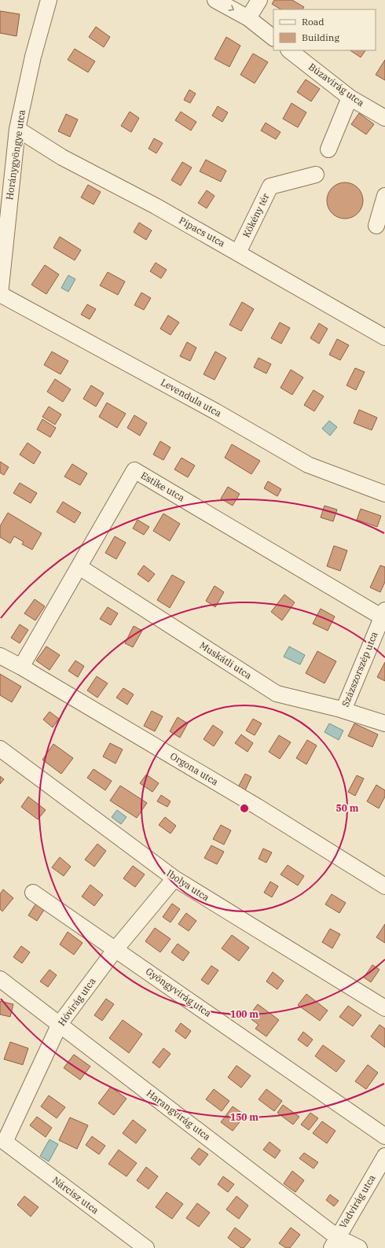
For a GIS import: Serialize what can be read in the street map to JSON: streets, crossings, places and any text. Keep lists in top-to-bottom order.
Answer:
{
  "streets": {
    "street": [
      "Búzavirág utca",
      "Horánygyöngye utca",
      "Kökény tér",
      "Pipacs utca",
      "Levendula utca",
      "Estike utca",
      "Muskátli utca",
      "Százszorszép utca",
      "Orgona utca",
      "Ibolya utca",
      "Gyöngyvirág utca",
      "Hóvirág utca",
      "Harangvirág utca",
      "Nárcisz utca",
      "Vadvirág utca"
    ]
  },
  "crossings": [
    ["Horánygyöngye utca", "Pipacs utca"],
    ["Horánygyöngye utca", "Levendula utca"],
    ["Kökény tér", "Pipacs utca"],
    ["Estike utca", "Muskátli utca"],
    ["Estike utca", "Százszorszép utca"],
    ["Estike utca", "Orgona utca"],
    ["Muskátli utca", "Százszorszép utca"],
    ["Ibolya utca", "Hóvirág utca"],
    ["Gyöngyvirág utca", "Hóvirág utca"],
    ["Hóvirág utca", "Harangvirág utca"],
    ["Hóvirág utca", "Nárcisz utca"],
    ["Harangvirág utca", "Vadvirág utca"]
  ],
  "legend": ["Road", "Building"],
  "rings": ["50 m", "100 m", "150 m"]
}
